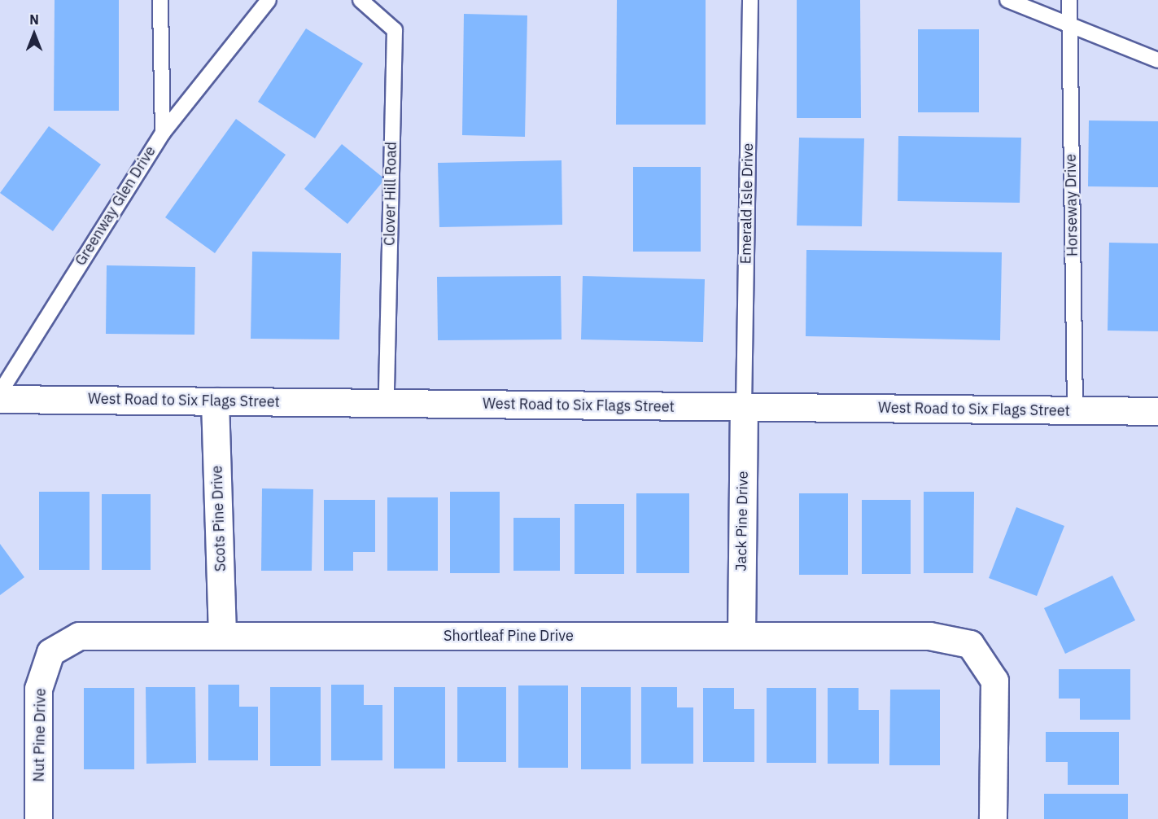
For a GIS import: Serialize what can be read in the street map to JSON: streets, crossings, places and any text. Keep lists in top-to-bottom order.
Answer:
{
  "streets": {
    "street": [
      "West Road to Six Flags Street",
      "Scots Pine Drive",
      "Jack Pine Drive",
      "Shortleaf Pine Drive",
      "Nut Pine Drive"
    ],
    "lane": [
      "Clover Hill Road",
      "Emerald Isle Drive",
      "Horseway Drive",
      "Greenway Glen Drive"
    ]
  },
  "crossings": [
    ["Clover Hill Road", "West Road to Six Flags Street"],
    ["Emerald Isle Drive", "West Road to Six Flags Street"],
    ["Emerald Isle Drive", "Jack Pine Drive"],
    ["Horseway Drive", "West Road to Six Flags Street"],
    ["West Road to Six Flags Street", "Scots Pine Drive"],
    ["West Road to Six Flags Street", "Jack Pine Drive"],
    ["Scots Pine Drive", "Shortleaf Pine Drive"],
    ["Jack Pine Drive", "Shortleaf Pine Drive"],
    ["Shortleaf Pine Drive", "Nut Pine Drive"]
  ],
  "north": "top"
}
